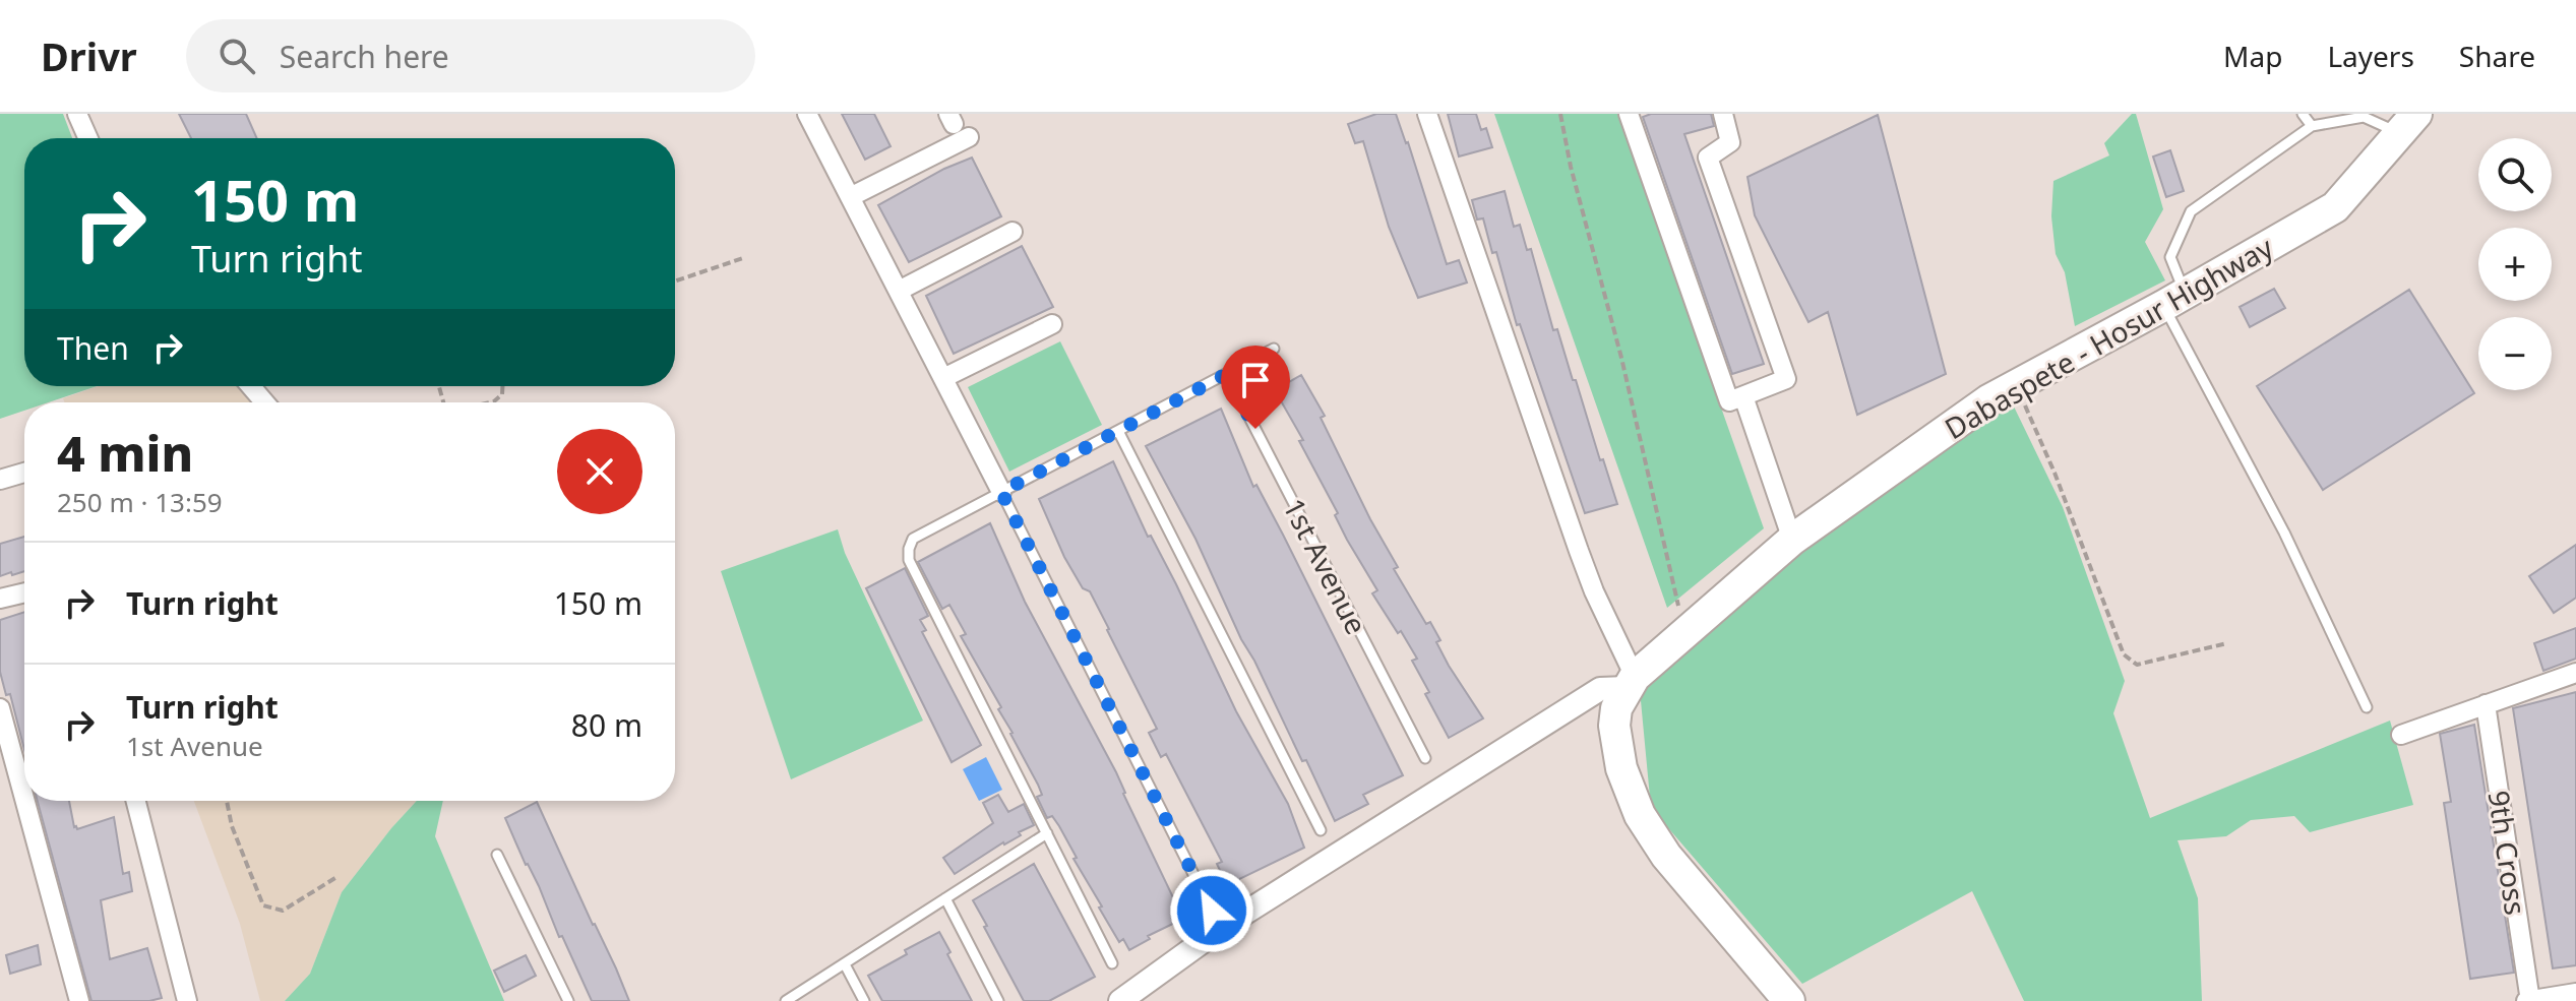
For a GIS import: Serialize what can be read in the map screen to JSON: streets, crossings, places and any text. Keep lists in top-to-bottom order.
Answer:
{
  "streets": {
    "highway": ["Dabaspete - Hosur Highway"],
    "street": ["9th Cross"],
    "lane": ["1st Avenue"]
  },
  "page": {
    "header": "Drivr",
    "search": "Search here",
    "nav": ["Map", "Layers", "Share"],
    "map_buttons": ["+", "−"],
    "turn": ["150 m", "Turn right"],
    "then": "Then",
    "heading": ["4 min", "250 m · 13:59"],
    "list": [
      {
        "name": "Turn right",
        "value": "150 m"
      },
      {
        "name": "Turn right",
        "note": "1st Avenue",
        "value": "80 m"
      }
    ]
  }
}
